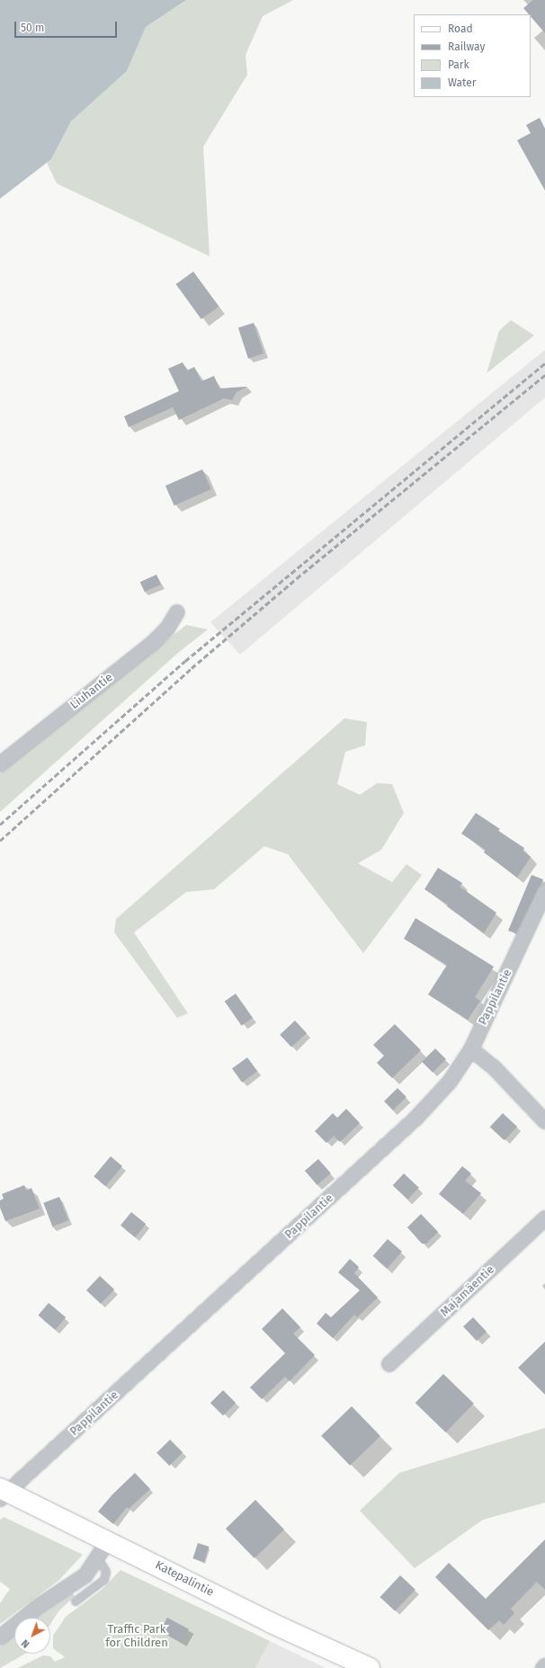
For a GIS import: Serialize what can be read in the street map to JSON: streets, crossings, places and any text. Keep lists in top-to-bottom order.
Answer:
{
  "streets": {
    "street": [
      "Liuhantie",
      "Pappilantie",
      "Majamäentie",
      "Katepalintie"
    ]
  },
  "crossings": [
    ["Pappilantie", "Katepalintie"]
  ],
  "parks": ["Traffic Park for Children"],
  "legend": [
    "Road",
    "Railway",
    "Park",
    "Water"
  ],
  "scale_bar": "50 m",
  "north": "bottom left"
}
